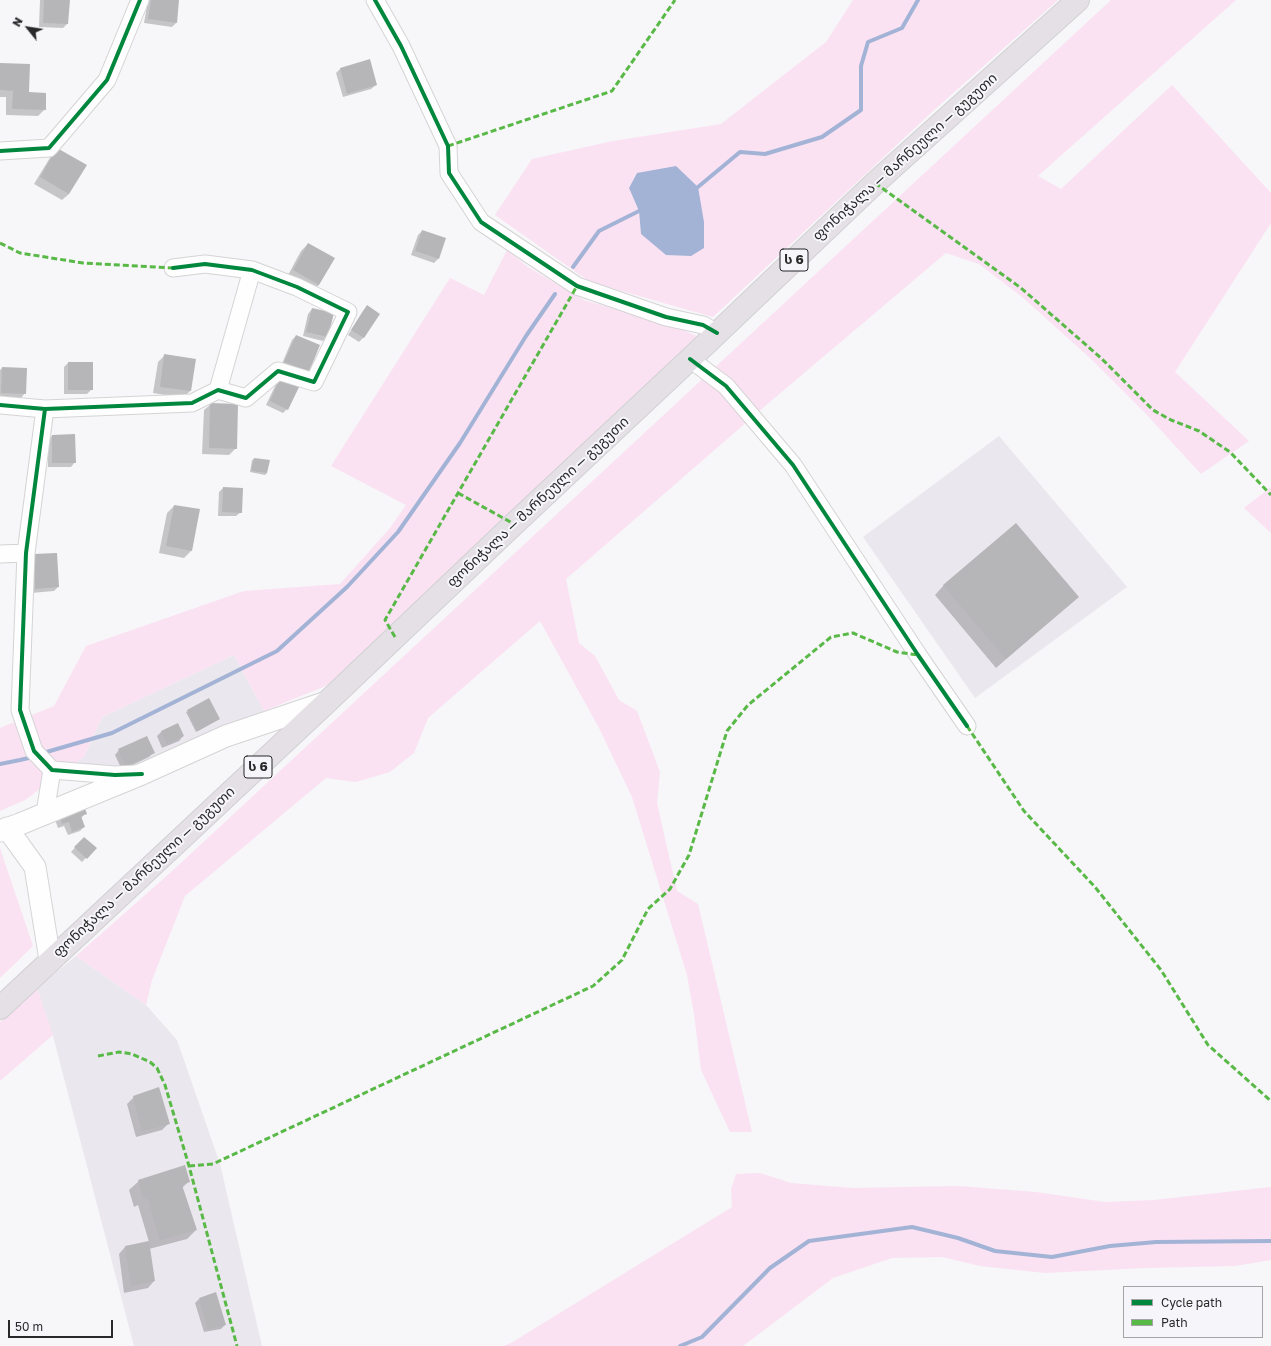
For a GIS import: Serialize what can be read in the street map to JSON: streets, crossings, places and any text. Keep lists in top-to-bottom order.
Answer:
{
  "streets": {
    "highway": ["ფონიჭალა — მარნეული — გუგუთი", "ს 6"]
  },
  "legend": ["Cycle path", "Path"],
  "scale_bar": "50 m",
  "north": "top left"
}
